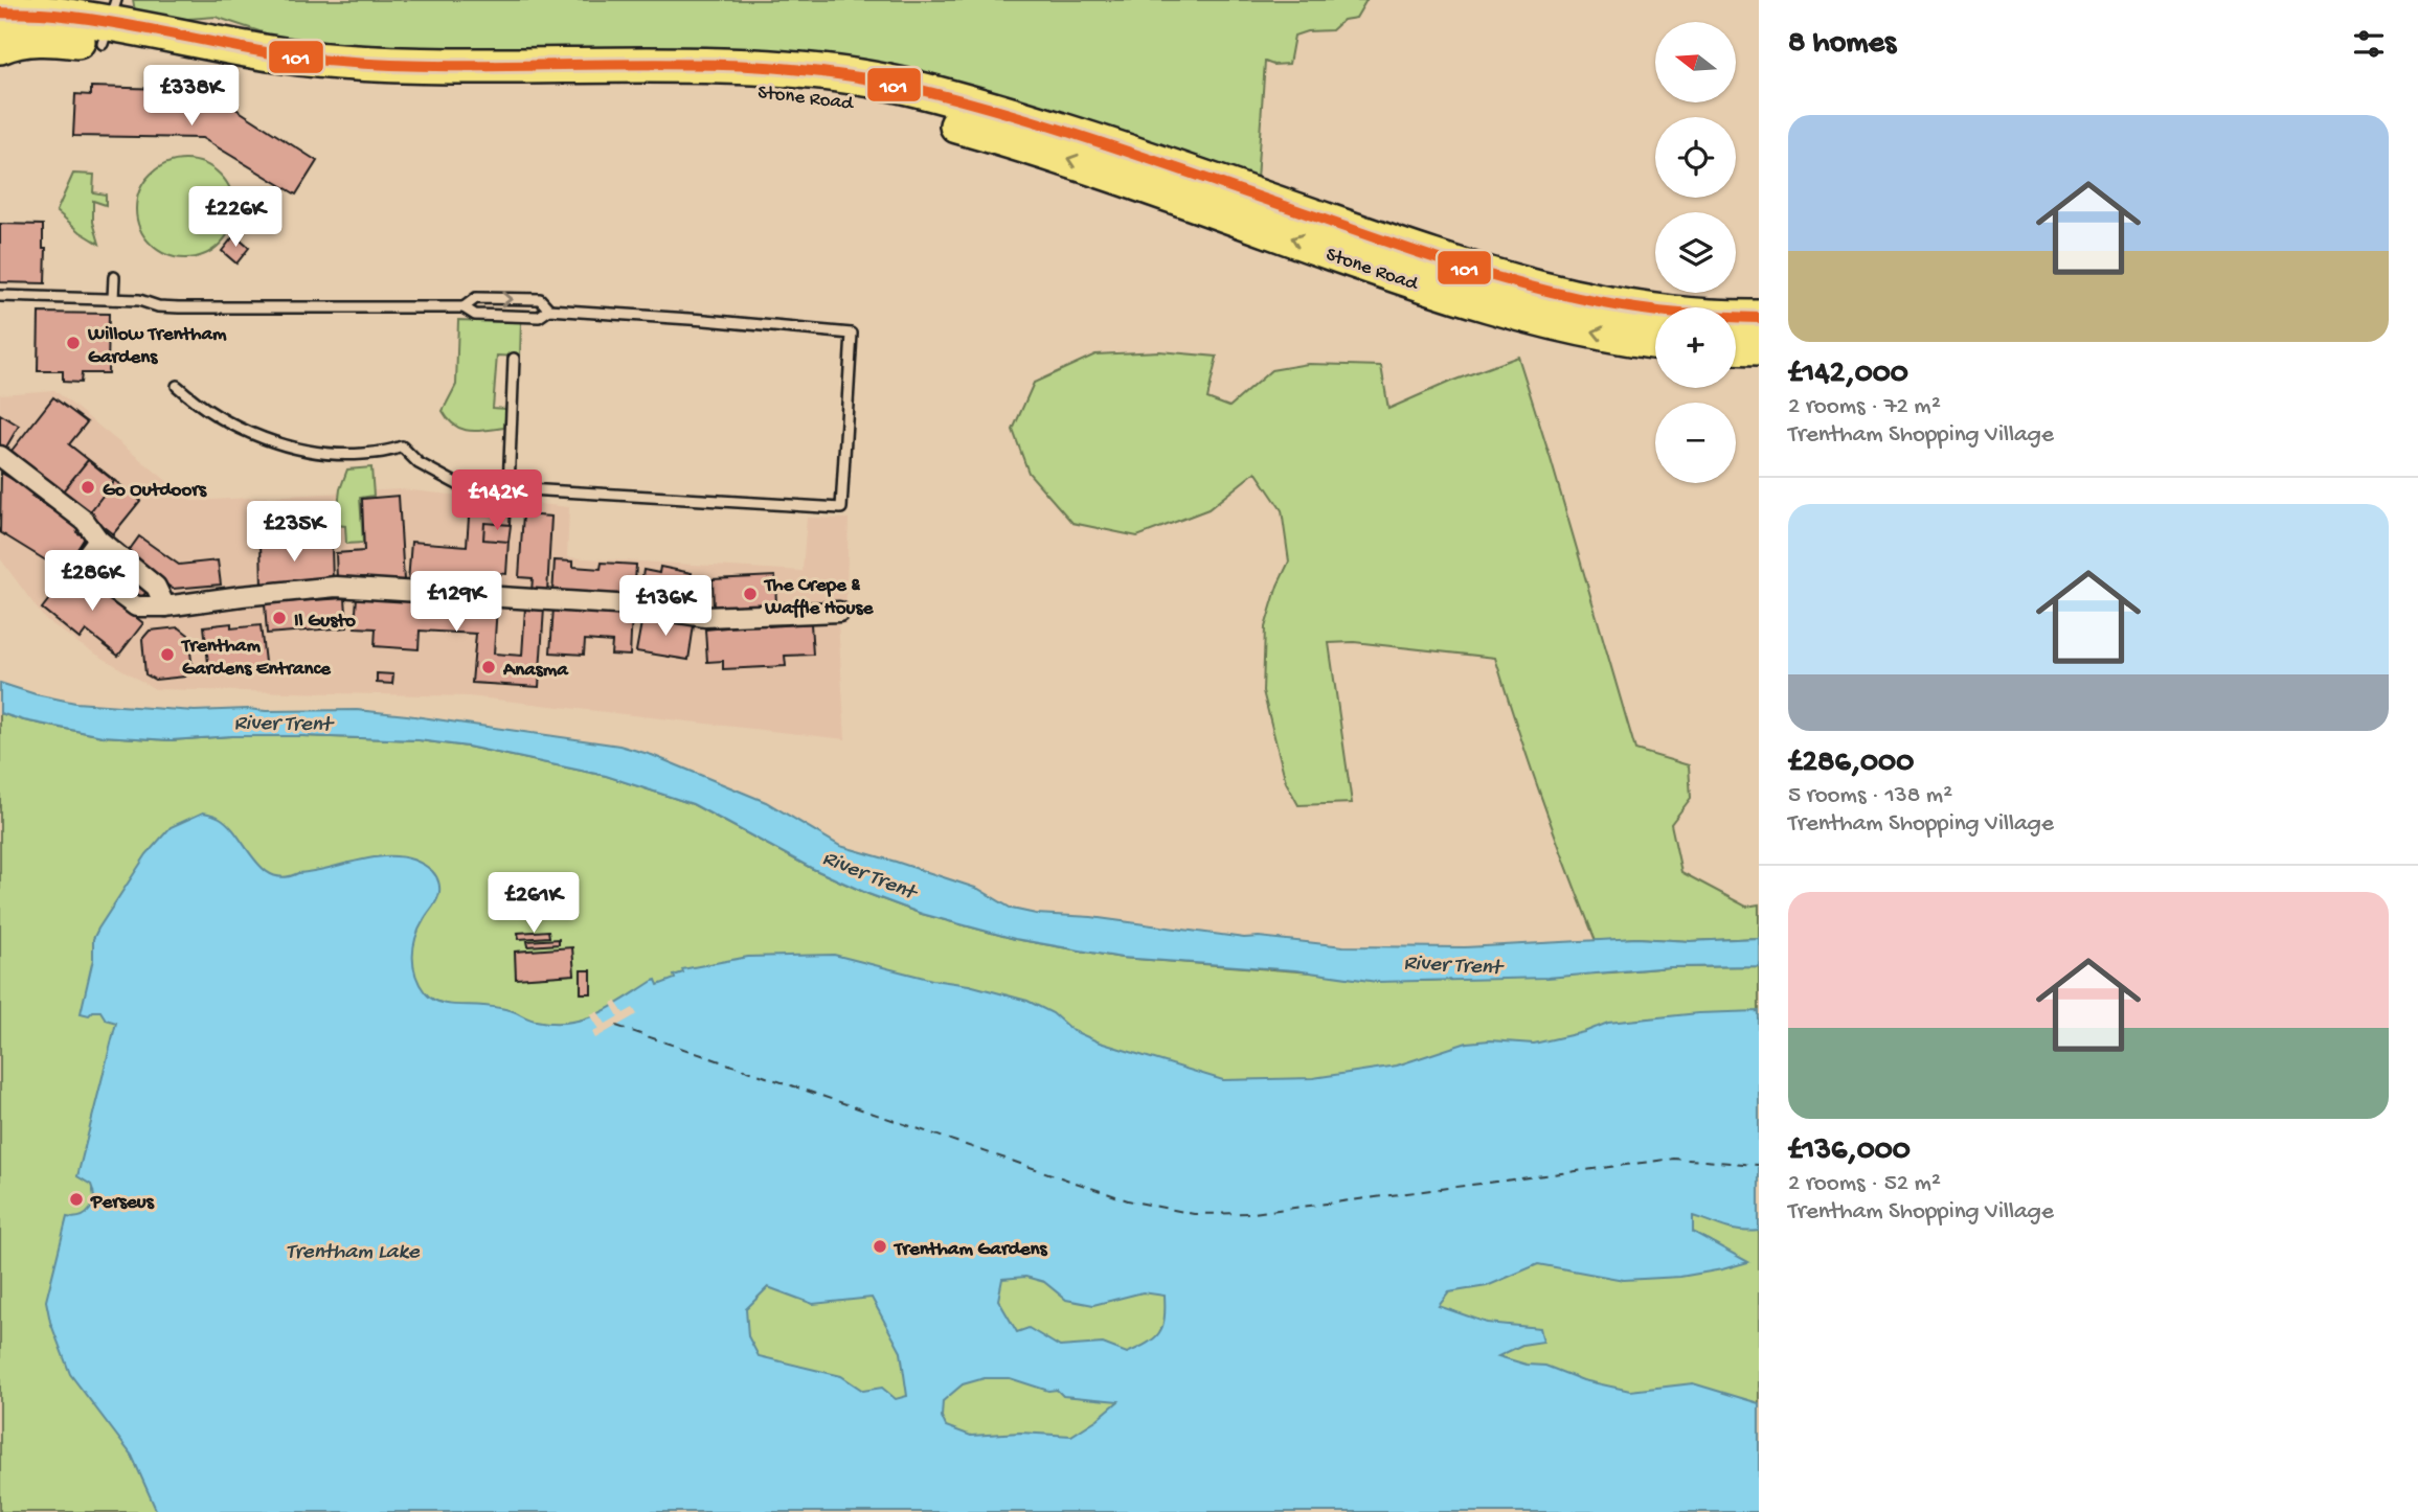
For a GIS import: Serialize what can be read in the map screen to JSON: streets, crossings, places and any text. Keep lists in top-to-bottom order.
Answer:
{
  "streets": {
    "highway": ["Stone Road"]
  },
  "water": ["River Trent", "Trentham Lake"],
  "places": [
    "Willow Trentham Gardens",
    "Go Outdoors",
    "The Crepe & Waffle House",
    "Il Gusto",
    "Trentham Gardens Entrance",
    "Anasma",
    "Perseus",
    "Trentham Gardens"
  ],
  "lines": ["transit line 101"],
  "north": "left",
  "page": {
    "heading": "8 homes",
    "map_buttons": ["+", "−"],
    "price": [
      "£338K",
      "£226K",
      "£142K",
      "£235K",
      "£286K",
      "£129K",
      "£136K",
      "£261K"
    ],
    "list": [
      {
        "name": "£142,000",
        "note": "2 rooms · 72 m² · Trentham Shopping Village"
      },
      {
        "name": "£286,000",
        "note": "5 rooms · 138 m² · Trentham Shopping Village"
      },
      {
        "name": "£136,000",
        "note": "2 rooms · 52 m² · Trentham Shopping Village"
      }
    ]
  }
}
